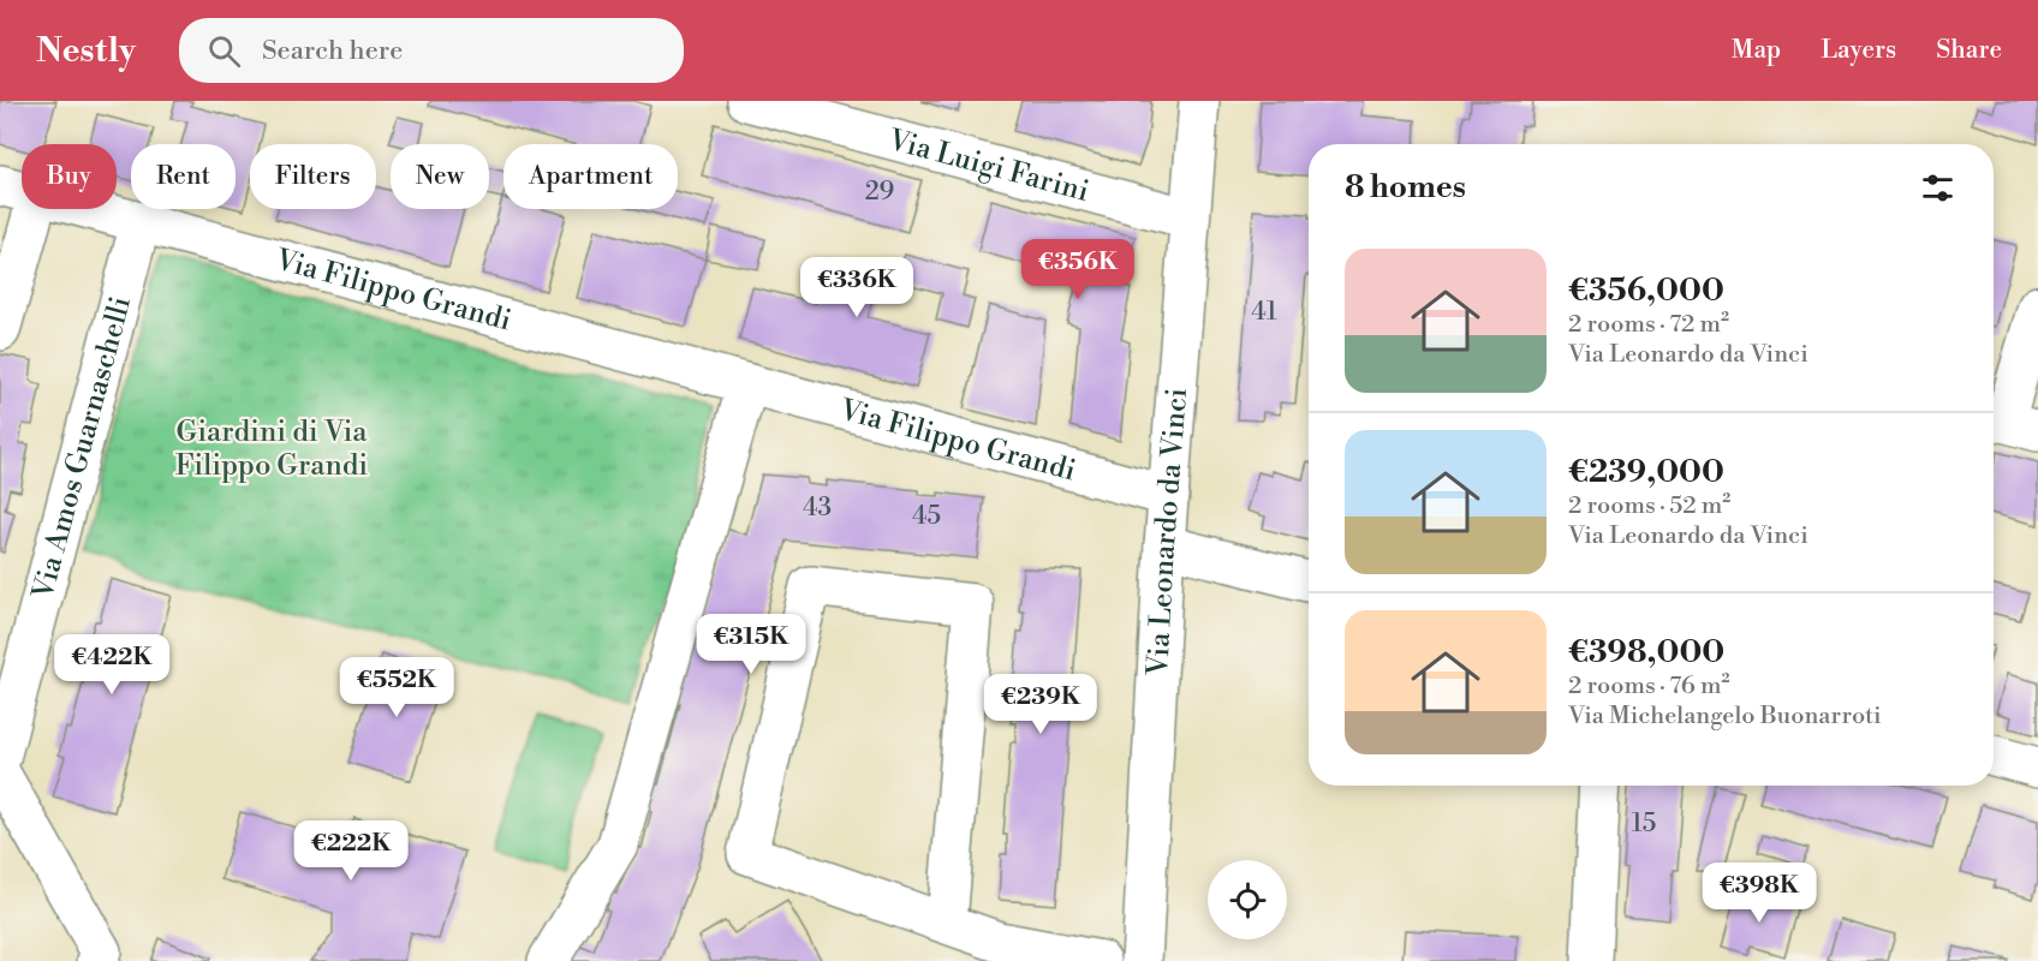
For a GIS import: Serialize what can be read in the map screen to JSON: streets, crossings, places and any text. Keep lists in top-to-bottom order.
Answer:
{
  "streets": {
    "street": [
      "Via Luigi Farini",
      "Via Filippo Grandi",
      "Via Amos Guarnaschelli",
      "Via Leonardo da Vinci"
    ]
  },
  "crossings": [
    ["Via Luigi Farini", "Via Leonardo da Vinci"],
    ["Via Filippo Grandi", "Via Amos Guarnaschelli"],
    ["Via Filippo Grandi", "Via Leonardo da Vinci"]
  ],
  "parks": ["Giardini di Via Filippo Grandi"],
  "house_numbers": [
    "29",
    "41",
    "43",
    "45",
    "15"
  ],
  "page": {
    "header": "Nestly",
    "search": "Search here",
    "nav": ["Map", "Layers", "Share"],
    "chip": [
      "Buy",
      "Rent",
      "Filters",
      "New",
      "Apartment"
    ],
    "heading": "8 homes",
    "list": [
      {
        "name": "€356,000",
        "note": "2 rooms · 72 m² · Via Leonardo da Vinci"
      },
      {
        "name": "€239,000",
        "note": "2 rooms · 52 m² · Via Leonardo da Vinci"
      },
      {
        "name": "€398,000",
        "note": "2 rooms · 76 m² · Via Michelangelo Buonarroti"
      }
    ],
    "price": [
      "€356K",
      "€336K",
      "€315K",
      "€422K",
      "€552K",
      "€239K",
      "€222K",
      "€398K"
    ]
  }
}
